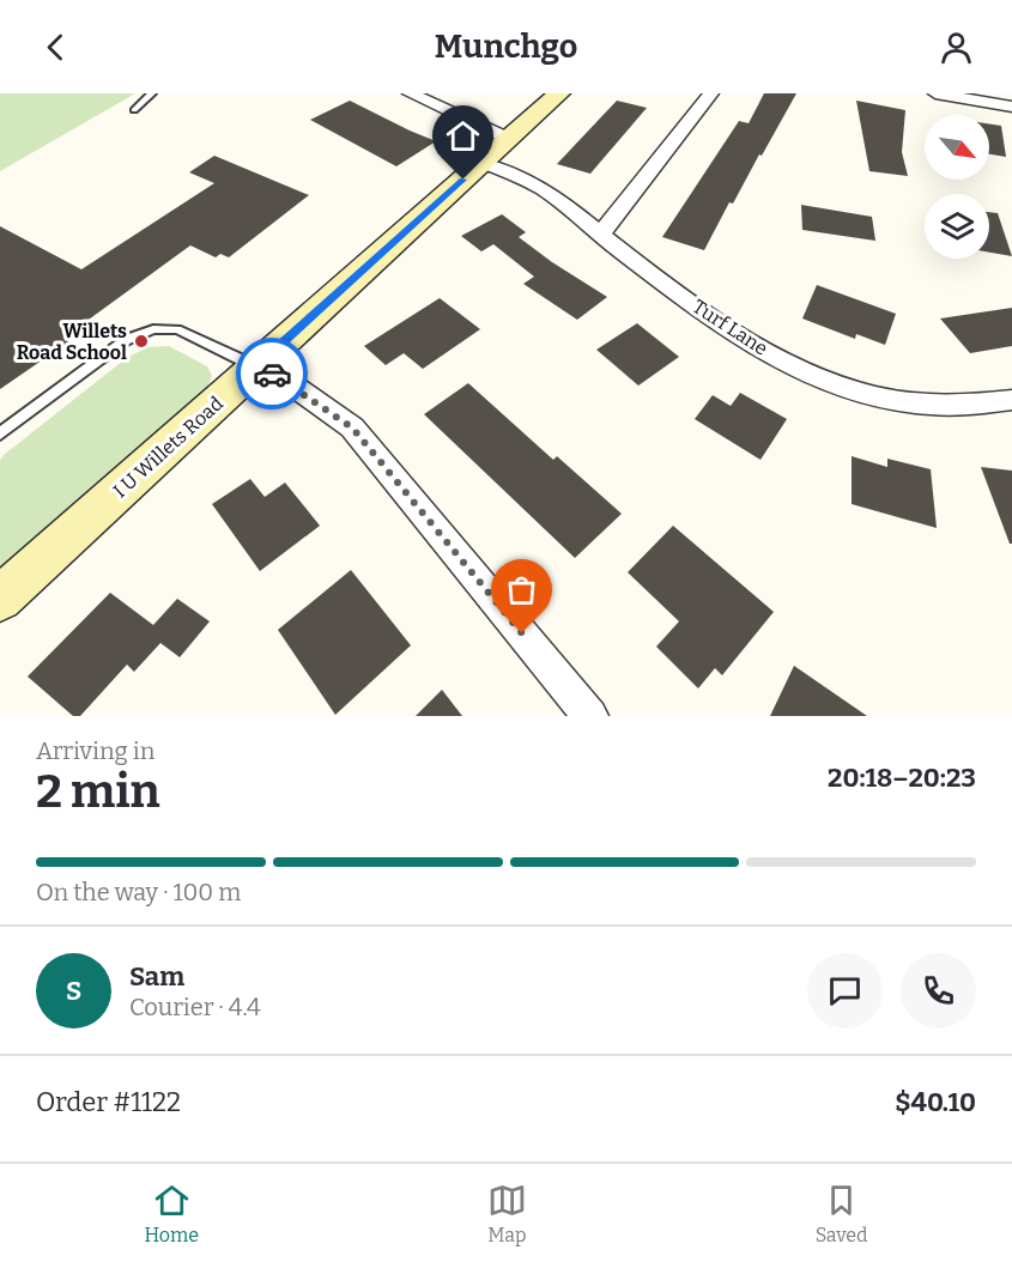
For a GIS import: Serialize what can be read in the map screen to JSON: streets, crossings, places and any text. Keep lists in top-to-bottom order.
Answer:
{
  "streets": {
    "main road": ["I U Willets Road"],
    "street": ["Turf Lane"]
  },
  "crossings": [
    ["Turf Lane", "I U Willets Road"]
  ],
  "places": ["Willets Road School"],
  "north": "bottom right",
  "page": {
    "header": "Munchgo",
    "heading": ["2 min", "Arriving in", "20:18–20:23"],
    "panel": [
      "Sam",
      "Courier · 4.4",
      "Order #1122",
      "$40.10"
    ],
    "bar": "On the way · 100 m",
    "round": "S",
    "tabs": ["Home", "Map", "Saved"]
  }
}
